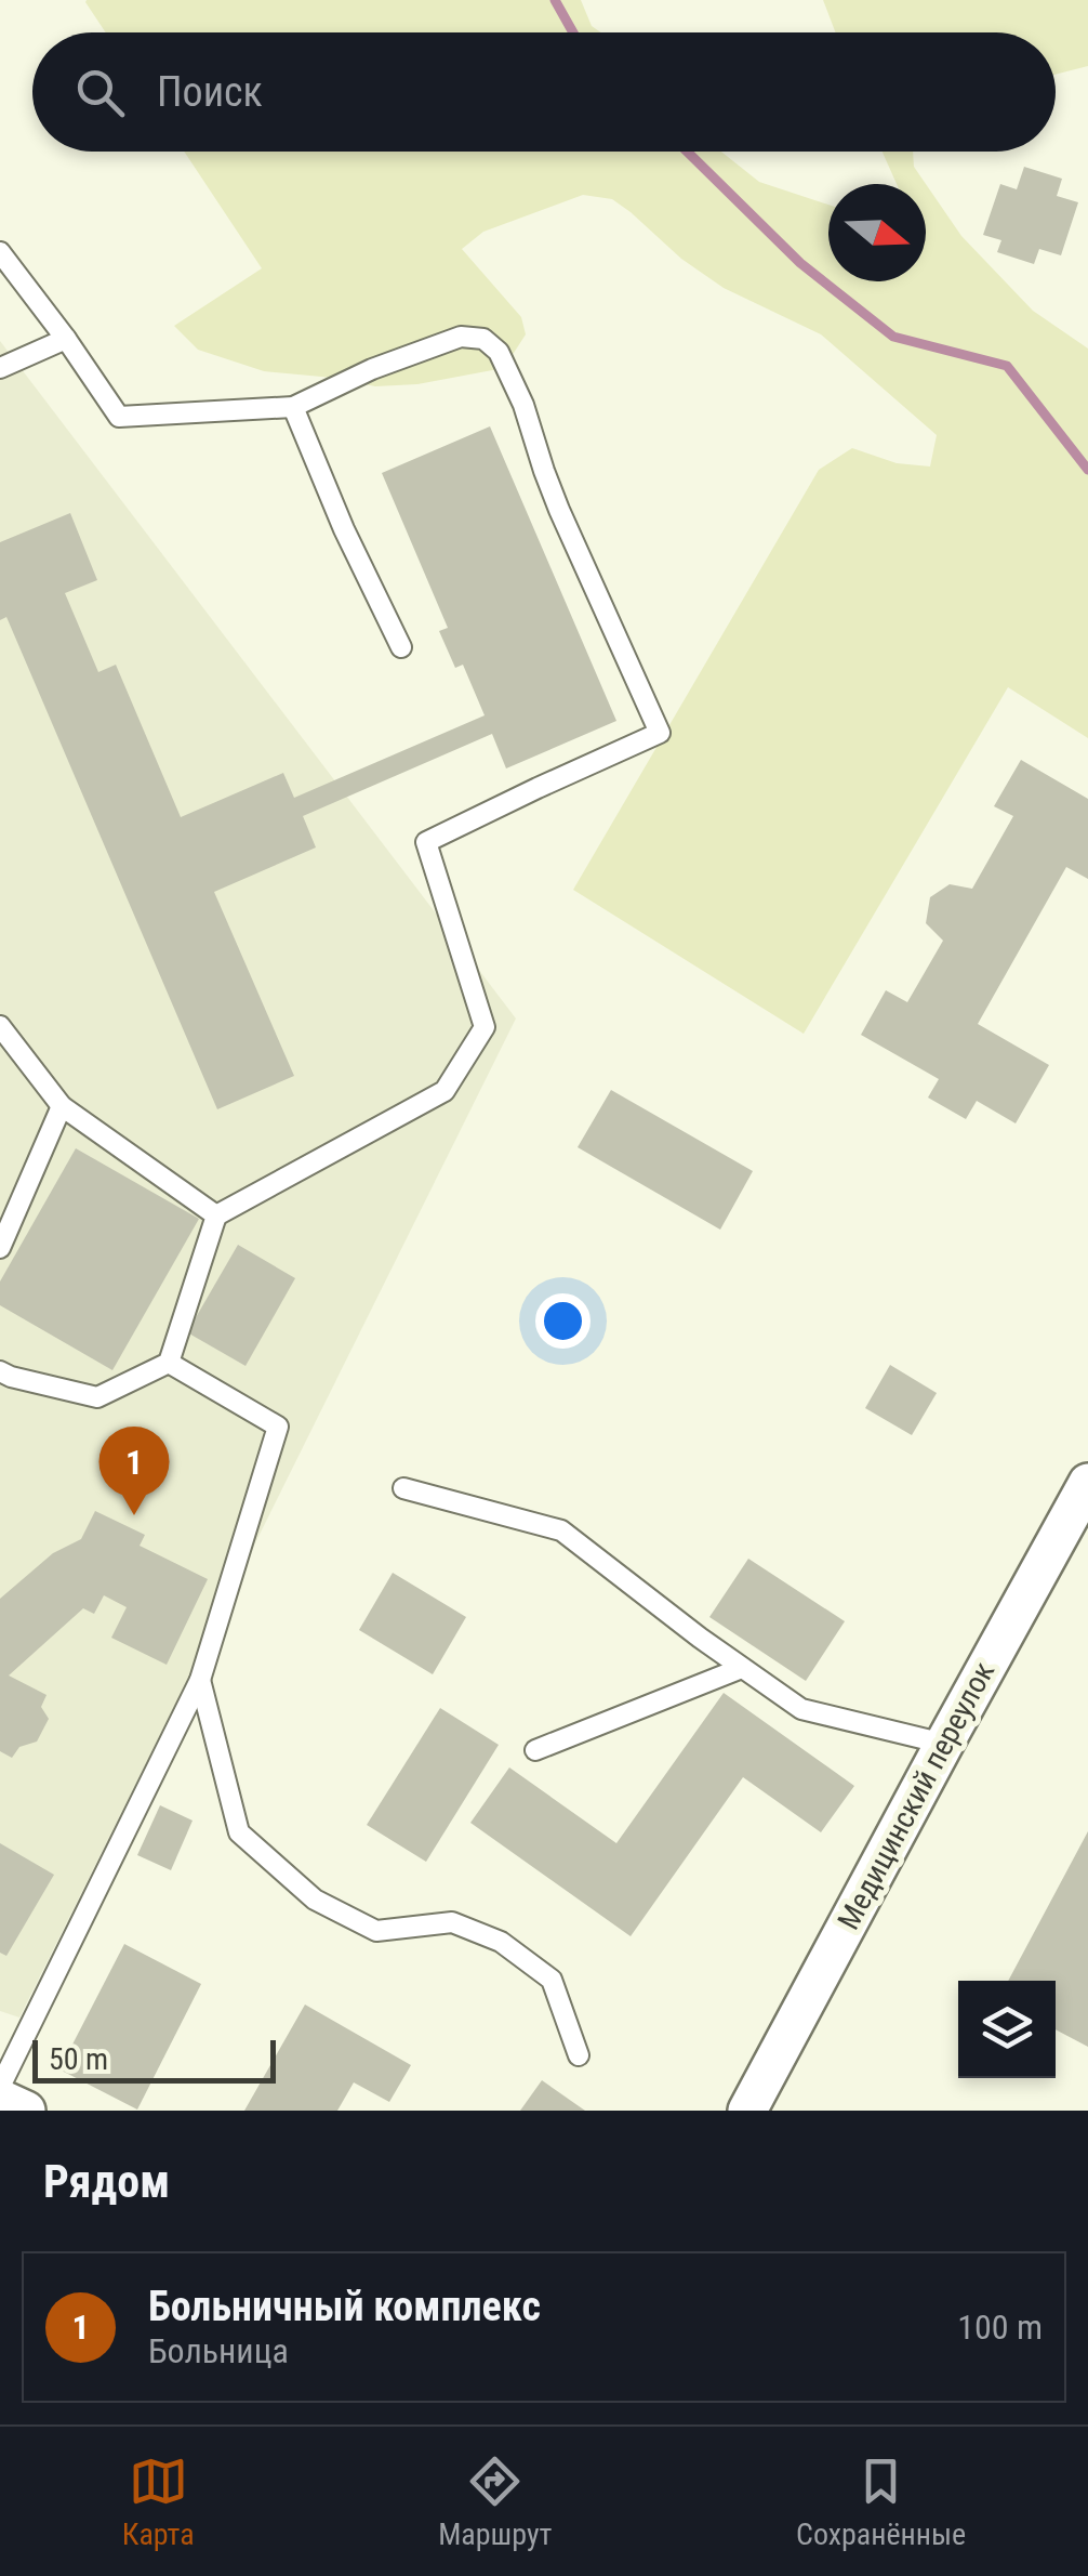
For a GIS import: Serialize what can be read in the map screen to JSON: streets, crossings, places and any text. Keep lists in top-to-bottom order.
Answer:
{
  "streets": {
    "street": ["Медицинский переулок"]
  },
  "scale_bar": "50 m",
  "north": "right",
  "page": {
    "search": "Поиск",
    "pins": "1",
    "scale": "50 m",
    "heading": "Рядом",
    "list": [
      {
        "mark": "1",
        "name": "Больничный комплекс",
        "note": "Больница",
        "value": "100 m"
      }
    ],
    "nav": ["Карта", "Маршрут", "Сохранённые"]
  }
}
